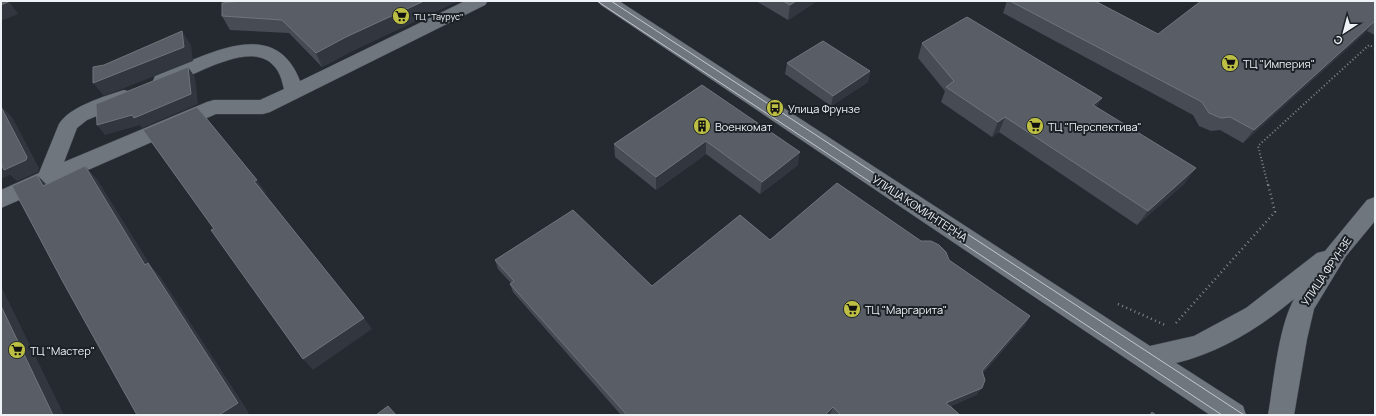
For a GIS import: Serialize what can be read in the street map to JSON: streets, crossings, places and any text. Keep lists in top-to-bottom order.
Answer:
{
  "streets": {
    "street": ["УЛИЦА КОМИНТЕРНА", "УЛИЦА ФРУНЗЕ"]
  },
  "places": {
    "supermarket": [
      "ТЦ \"Таурус\"",
      "ТЦ \"Империя\"",
      "ТЦ \"Перспектива\"",
      "ТЦ \"Маргарита\"",
      "ТЦ \"Мастер\""
    ],
    "bus stop": ["Улица Фрунзе"],
    "building": ["Военкомат"]
  },
  "north": "bottom left"
}
